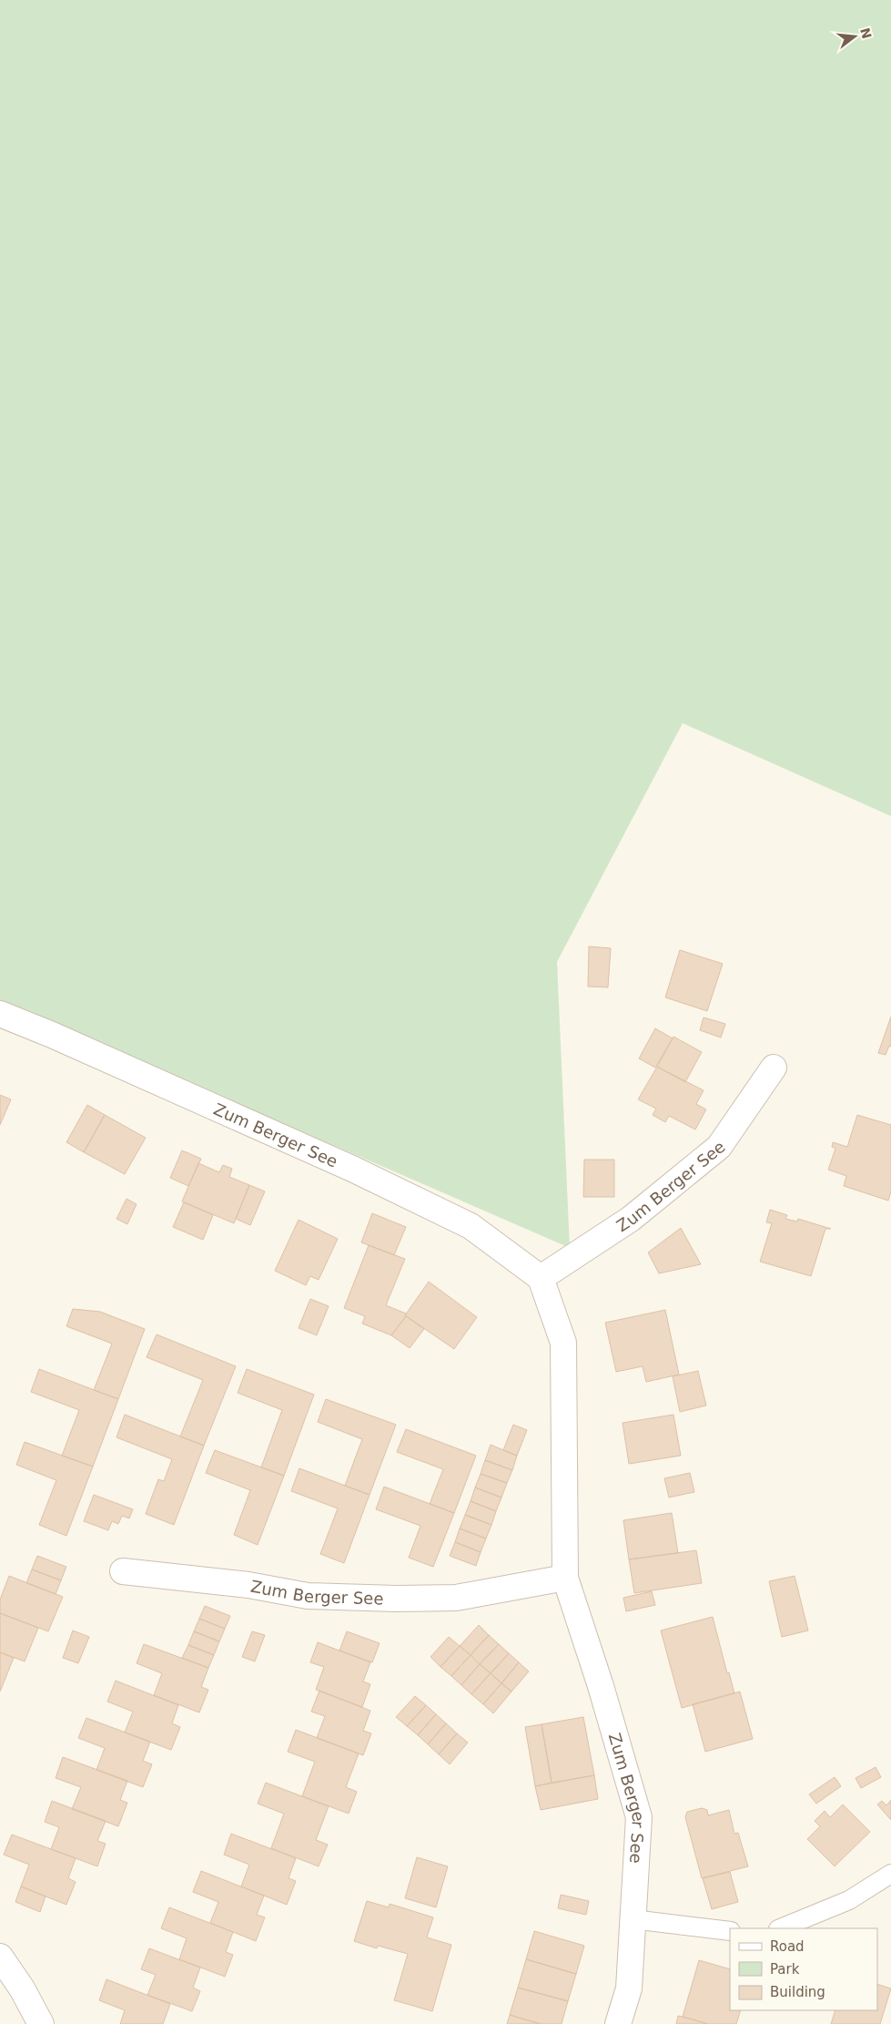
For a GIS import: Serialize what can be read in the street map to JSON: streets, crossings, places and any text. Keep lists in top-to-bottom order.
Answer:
{
  "streets": {
    "street": ["Zum Berger See"]
  },
  "legend": ["Road", "Park", "Building"],
  "north": "right"
}
